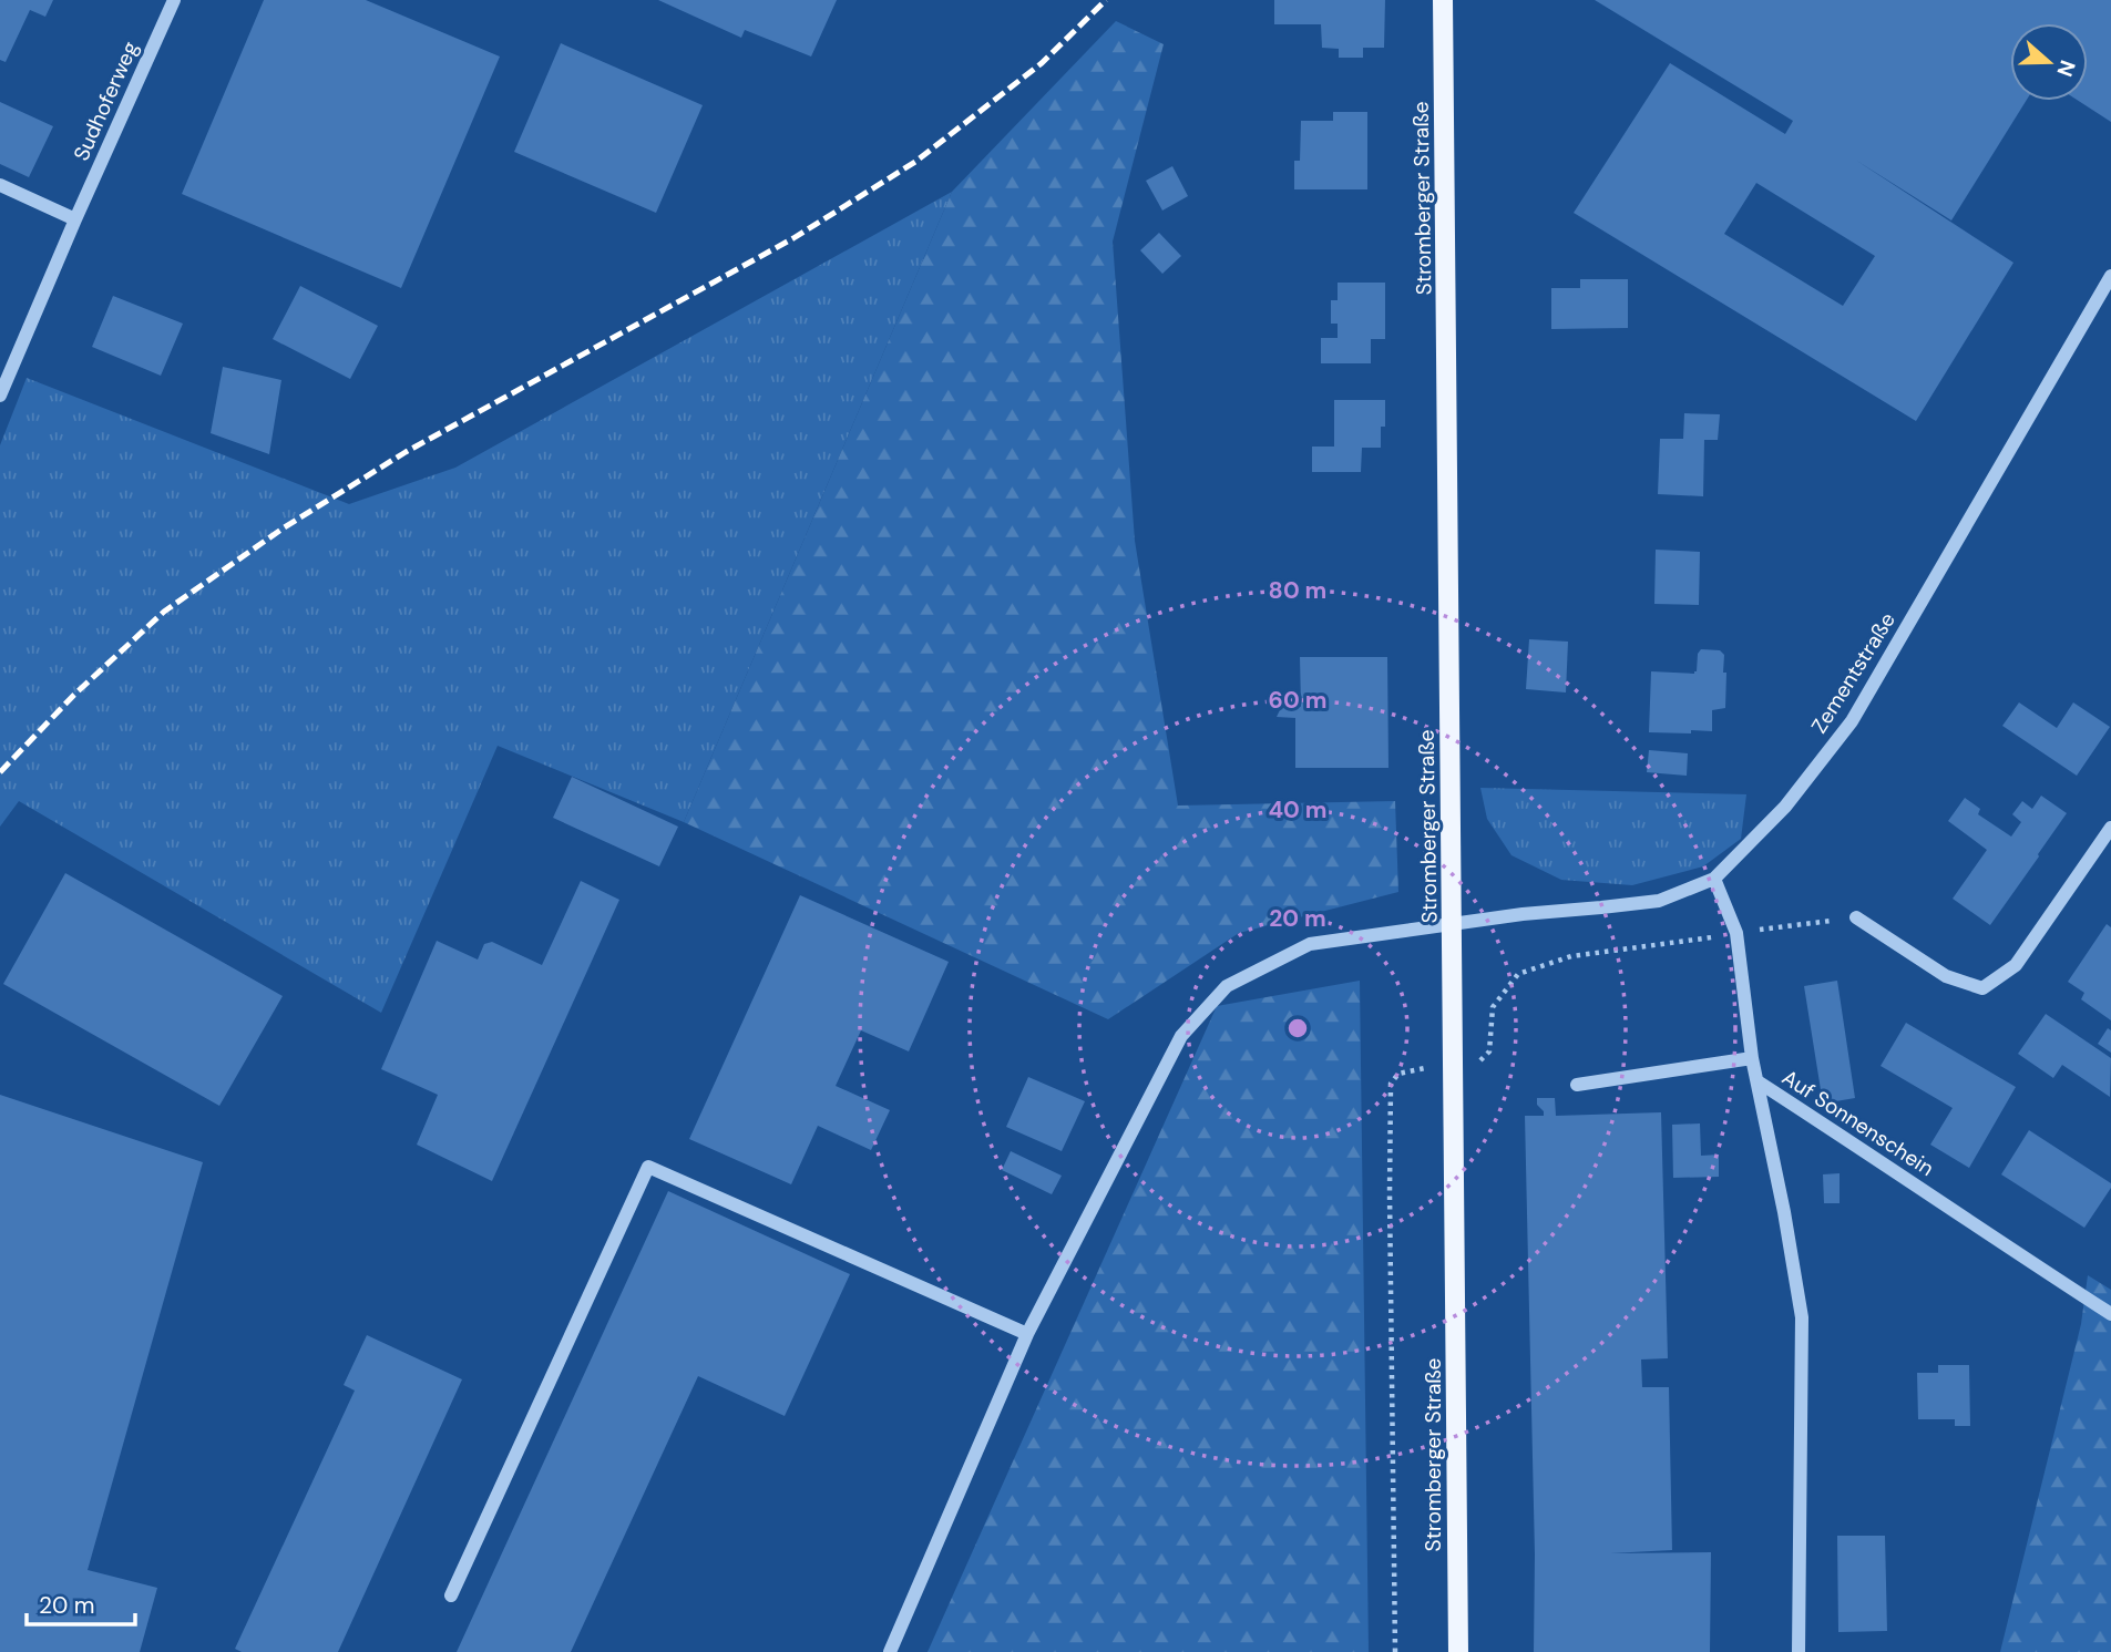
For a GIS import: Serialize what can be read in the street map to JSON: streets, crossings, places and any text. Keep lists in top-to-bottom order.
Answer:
{
  "streets": {
    "main road": ["Stromberger Straße"],
    "street": ["Sudhoferweg", "Zementstraße", "Auf Sonnenschein"]
  },
  "crossings": [
    ["Stromberger Straße", "Zementstraße"],
    ["Zementstraße", "Auf Sonnenschein"]
  ],
  "scale_bar": "20 m",
  "north": "right",
  "rings": [
    "80 m",
    "60 m",
    "40 m",
    "20 m"
  ]
}
